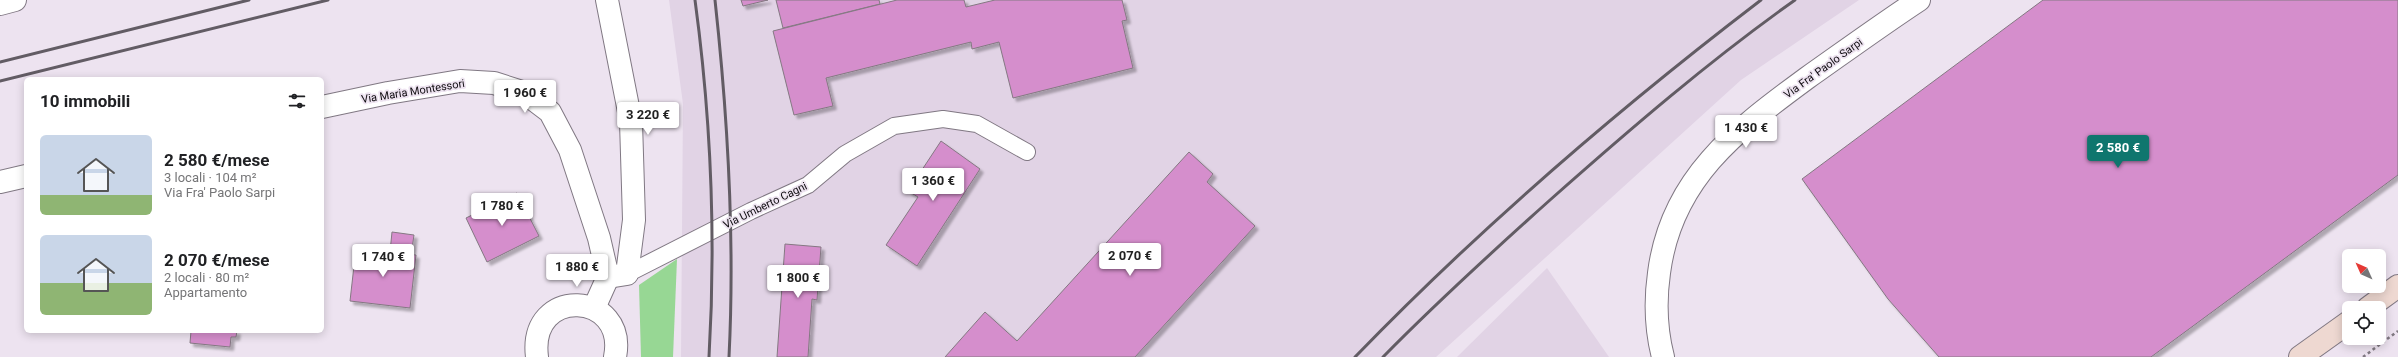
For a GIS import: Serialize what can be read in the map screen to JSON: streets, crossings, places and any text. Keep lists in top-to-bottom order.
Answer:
{
  "streets": {
    "street": ["Via Fra' Paolo Sarpi", "Via Maria Montessori"],
    "lane": ["Via Umberto Cagni"]
  },
  "crossings": [
    ["Via Maria Montessori", "Via Umberto Cagni"]
  ],
  "north": "top left",
  "page": {
    "heading": "10 immobili",
    "price": [
      "1 960 €",
      "3 220 €",
      "1 430 €",
      "2 580 €",
      "1 360 €",
      "1 780 €",
      "2 070 €",
      "1 740 €",
      "1 880 €",
      "1 800 €"
    ],
    "list": [
      {
        "name": "2 580 €/mese",
        "note": "3 locali · 104 m² · Via Fra' Paolo Sarpi"
      },
      {
        "name": "2 070 €/mese",
        "note": "2 locali · 80 m² · Appartamento"
      }
    ]
  }
}
